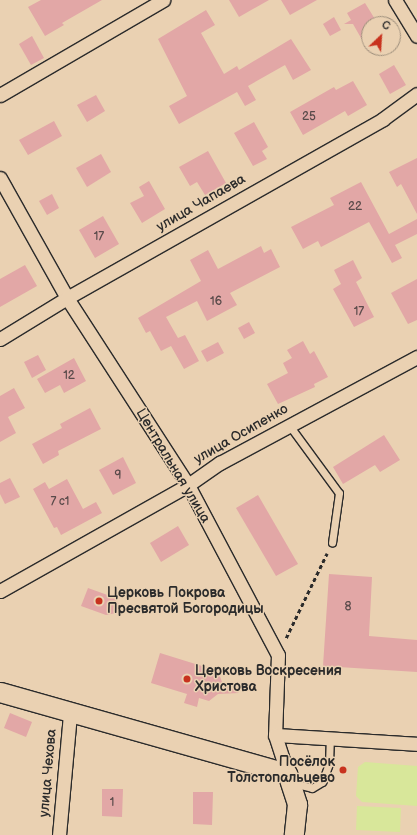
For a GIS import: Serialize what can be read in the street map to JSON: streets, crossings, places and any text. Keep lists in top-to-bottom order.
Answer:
{
  "streets": {
    "street": [
      "улица Чапаева",
      "улица Осипенко",
      "Центральная улица",
      "улица Чехова"
    ]
  },
  "crossings": [
    ["улица Чапаева", "Центральная улица"],
    ["улица Осипенко", "Центральная улица"]
  ],
  "places": ["Церковь Покрова Пресвятой Богородицы", "Церковь Воскресения Христова", "Посёлок Толстопальцево"],
  "house_numbers": [
    "25",
    "22",
    "17",
    "16",
    "17",
    "12",
    "9",
    "7 с1",
    "8",
    "1"
  ],
  "north": "top right"
}
